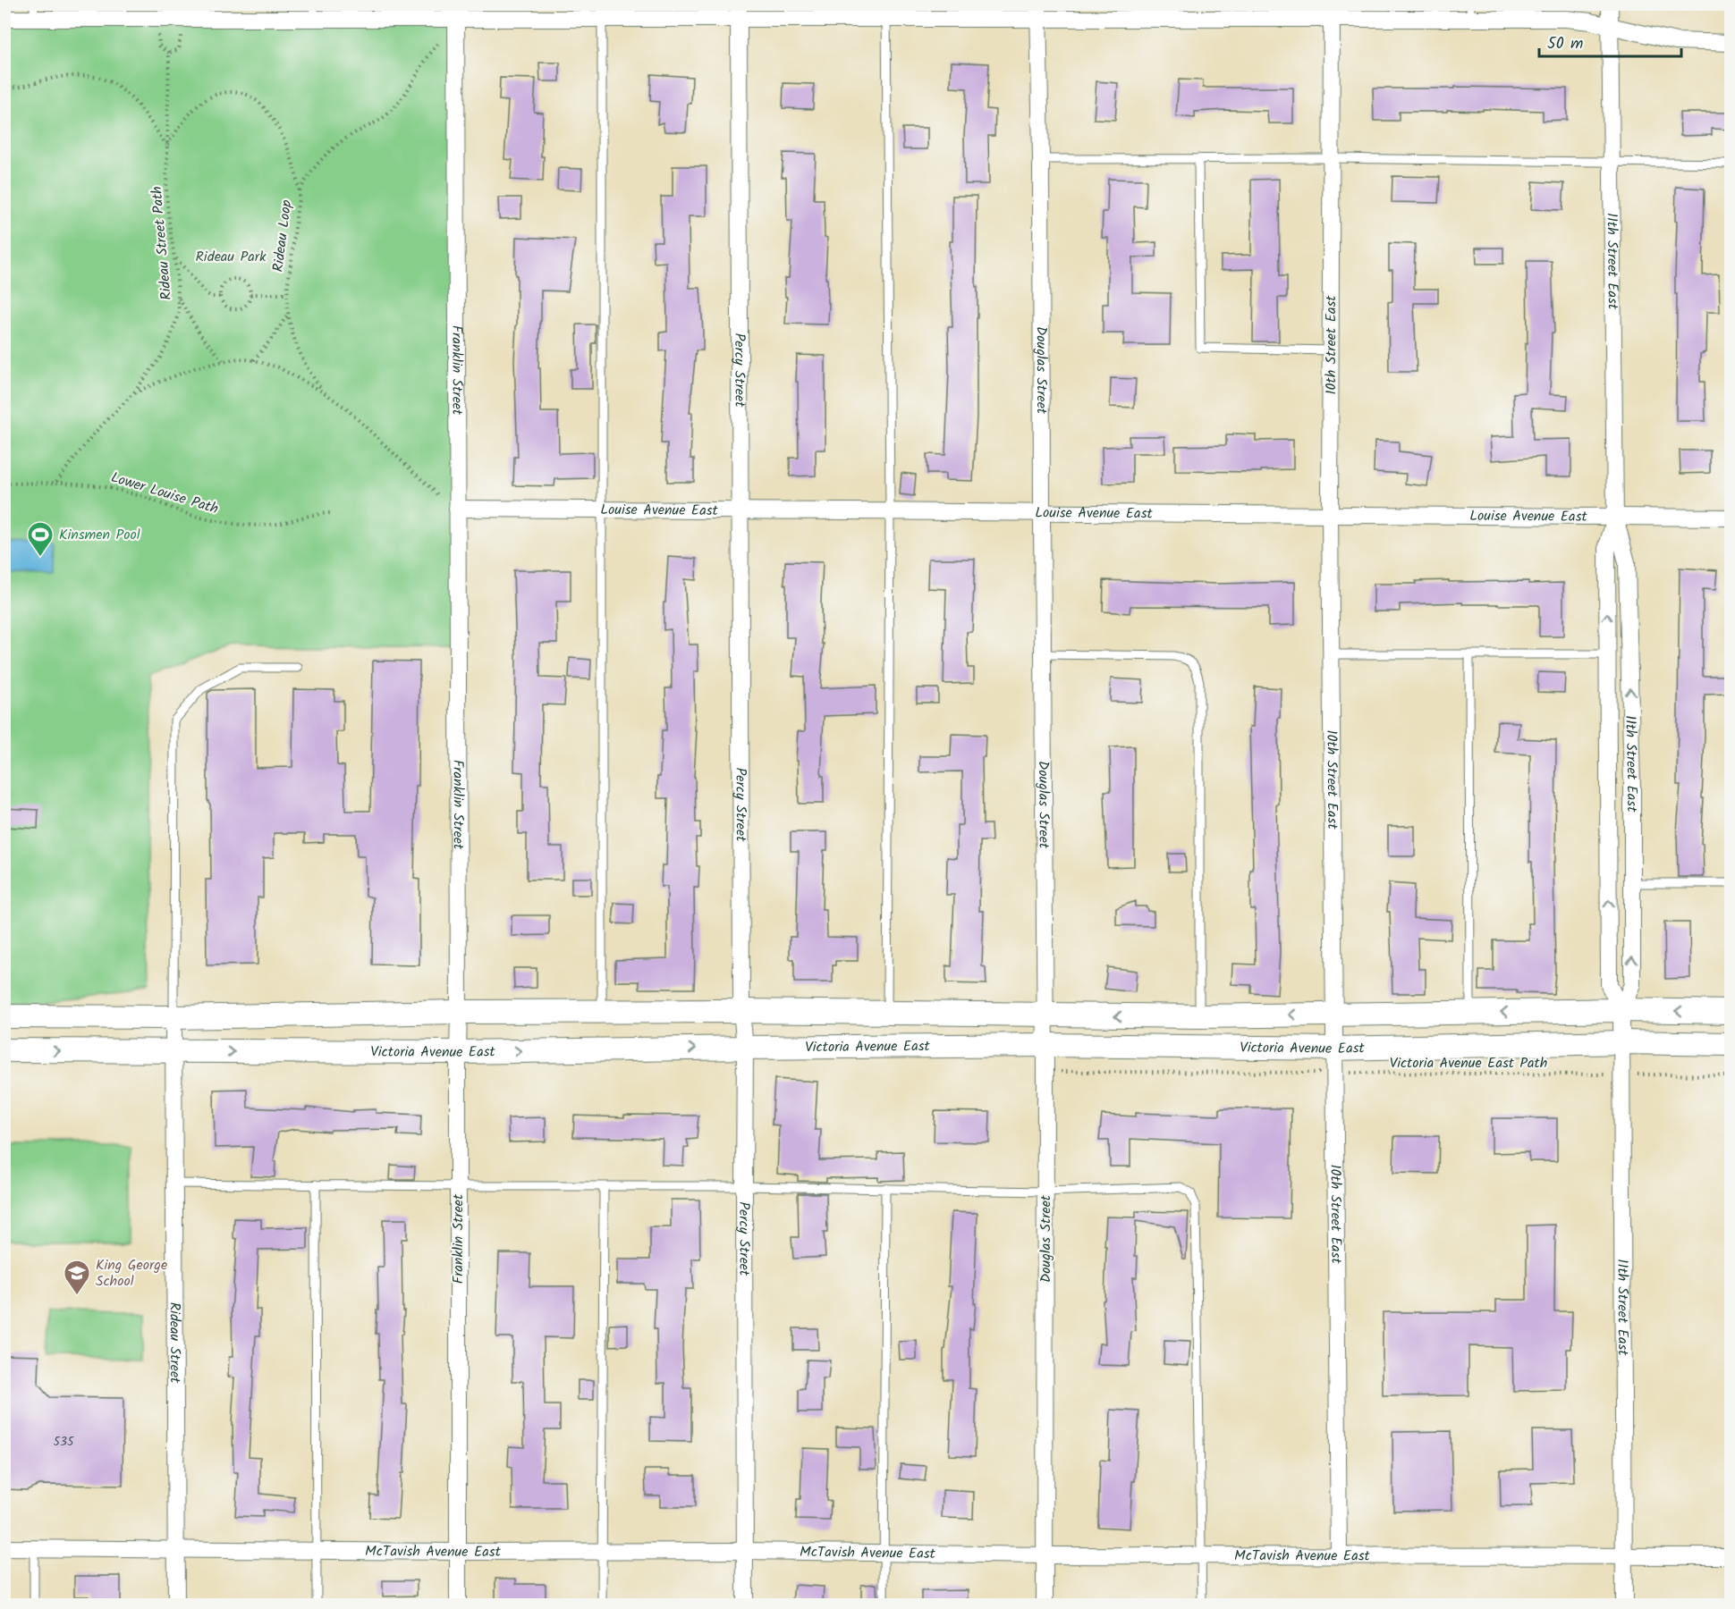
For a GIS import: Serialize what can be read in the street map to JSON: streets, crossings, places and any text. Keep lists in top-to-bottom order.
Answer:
{
  "streets": {
    "main road": ["Victoria Avenue East"],
    "street": [
      "11th Street East",
      "10th Street East",
      "Franklin Street",
      "Percy Street",
      "Douglas Street",
      "Louise Avenue East",
      "Rideau Street",
      "McTavish Avenue East"
    ],
    "path": [
      "Rideau Loop",
      "Rideau Street Path",
      "Lower Louise Path",
      "Victoria Avenue East Path"
    ]
  },
  "crossings": [
    ["Rideau Loop", "Rideau Street Path"],
    ["11th Street East", "Louise Avenue East"],
    ["11th Street East", "Victoria Avenue East"],
    ["11th Street East", "Victoria Avenue East Path"],
    ["11th Street East", "McTavish Avenue East"],
    ["10th Street East", "Louise Avenue East"],
    ["10th Street East", "Victoria Avenue East"],
    ["10th Street East", "Victoria Avenue East Path"],
    ["10th Street East", "McTavish Avenue East"],
    ["Franklin Street", "Louise Avenue East"],
    ["Franklin Street", "Victoria Avenue East"],
    ["Franklin Street", "McTavish Avenue East"],
    ["Percy Street", "Louise Avenue East"],
    ["Percy Street", "Victoria Avenue East"],
    ["Percy Street", "McTavish Avenue East"],
    ["Douglas Street", "Louise Avenue East"],
    ["Douglas Street", "Victoria Avenue East"],
    ["Douglas Street", "Victoria Avenue East Path"],
    ["Douglas Street", "McTavish Avenue East"],
    ["Victoria Avenue East", "Rideau Street"],
    ["Rideau Street", "McTavish Avenue East"]
  ],
  "one_way": ["11th Street East"],
  "parks": ["Rideau Park"],
  "places": {
    "sports": ["Kinsmen Pool"],
    "school or university": ["King George School"]
  },
  "house_numbers": ["535"],
  "scale_bar": "50 m"
}
